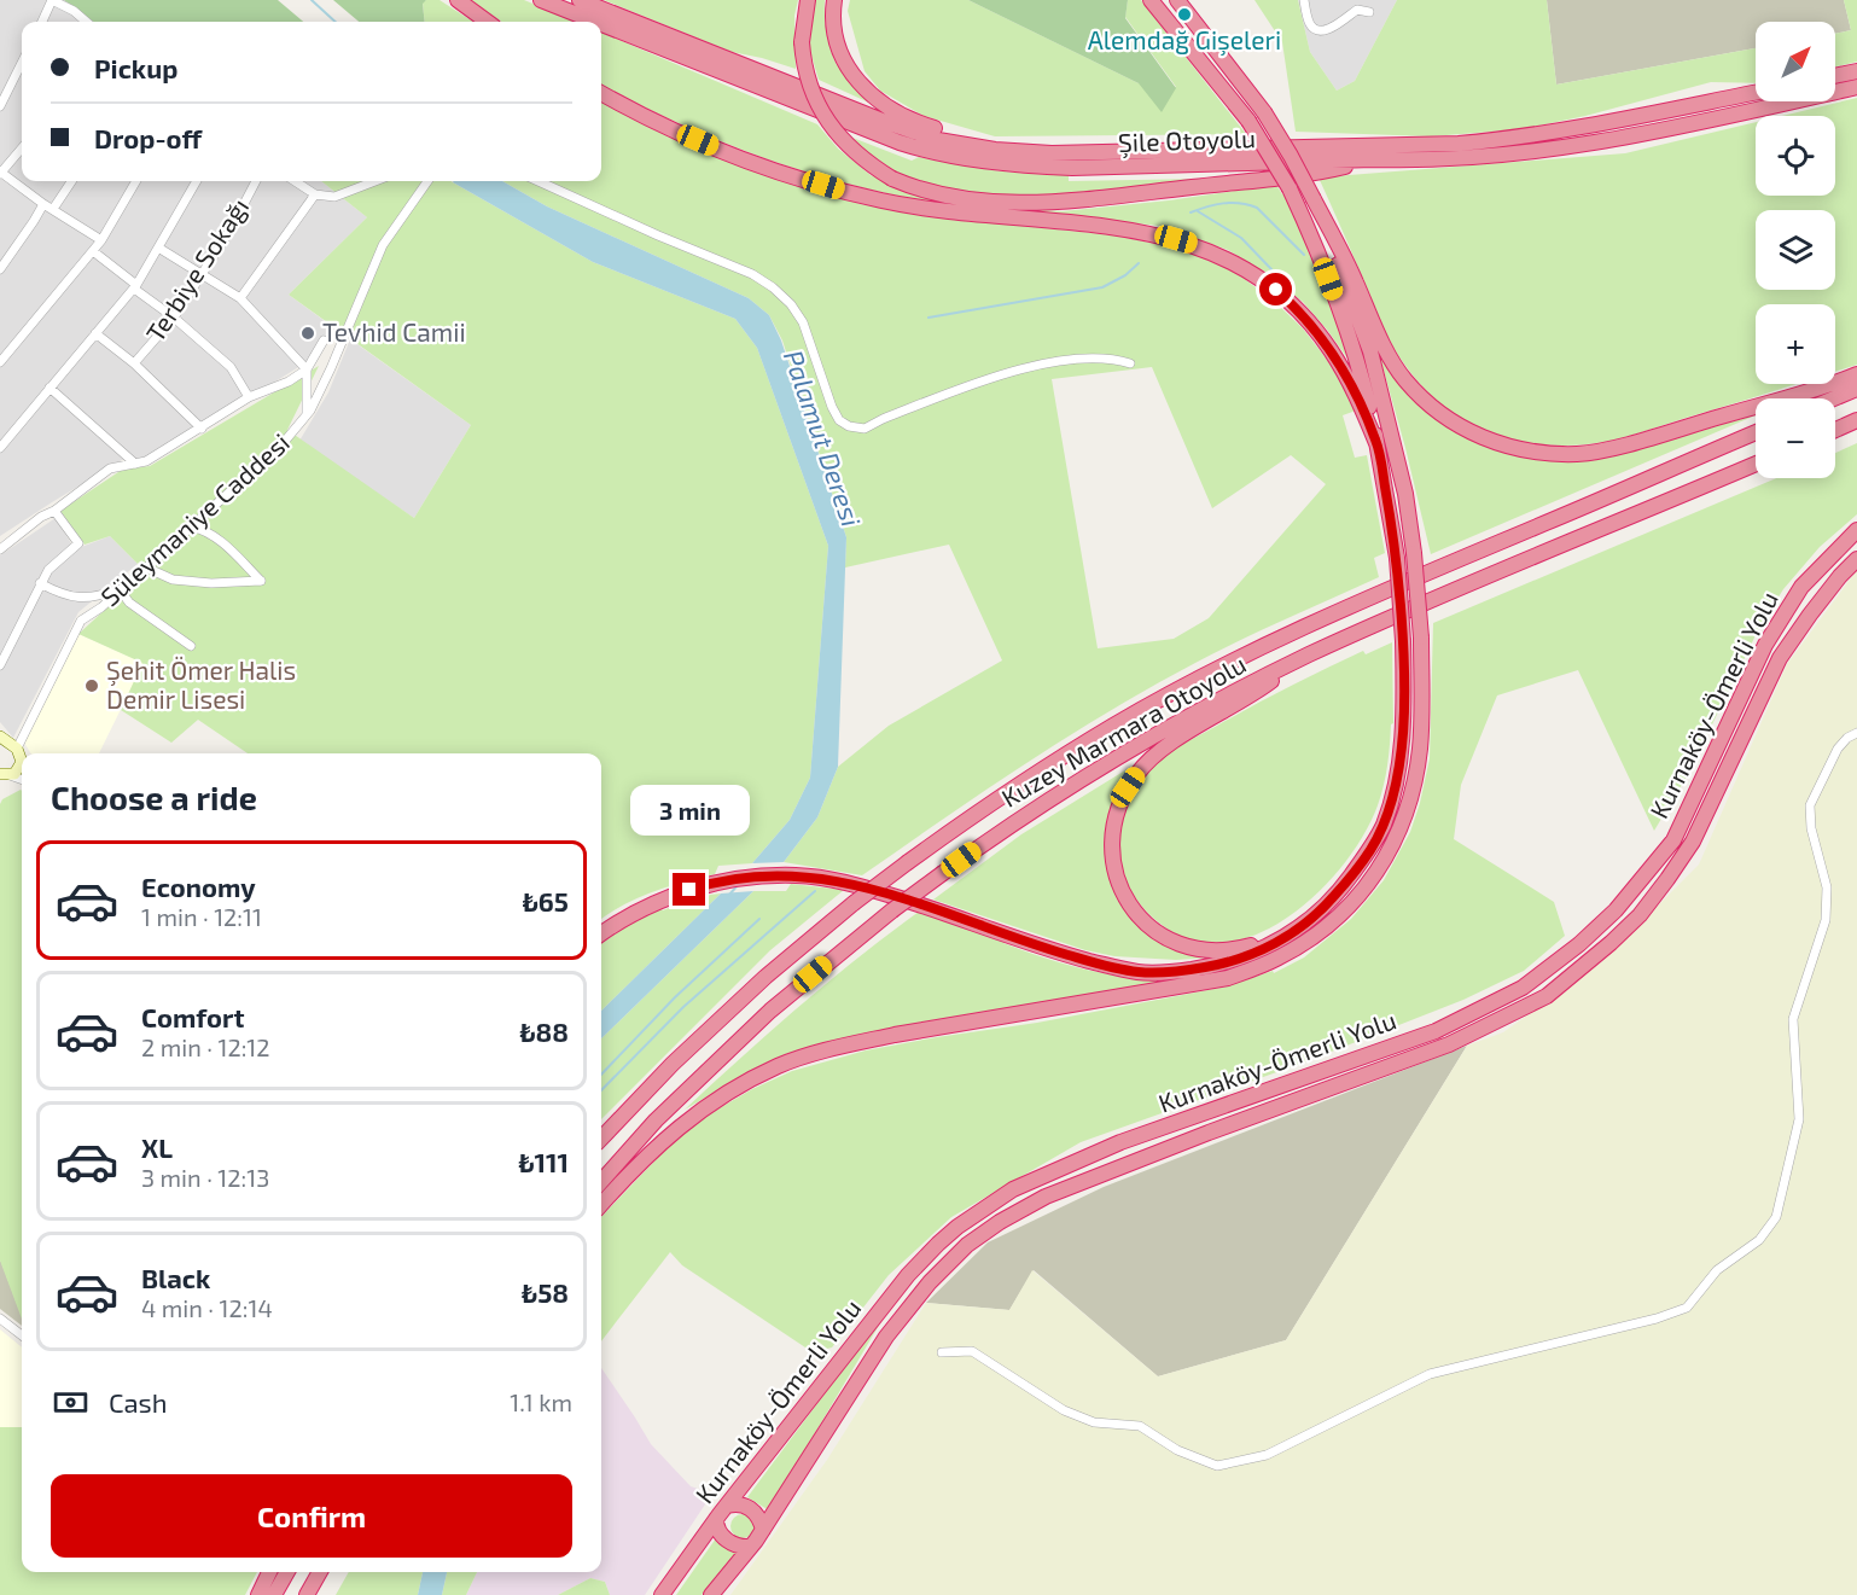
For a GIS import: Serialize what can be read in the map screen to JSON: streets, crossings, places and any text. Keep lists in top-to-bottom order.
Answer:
{
  "streets": {
    "highway": ["Şile Otoyolu", "Kurnaköy-Ömerli Yolu", "Kuzey Marmara Otoyolu"],
    "street": ["Terbiye Sokağı", "Süleymaniye Caddesi"]
  },
  "water": ["Palamut Deresi"],
  "places": ["Alemdağ Gişeleri", "Tevhid Camii", "Şehit Ömer Halis Demir Lisesi"],
  "north": "top right",
  "page": {
    "map_buttons": ["+", "−"],
    "banner": ["Pickup", "Drop-off"],
    "heading": "Choose a ride",
    "bubble": "3 min",
    "list": [
      {
        "name": "Economy",
        "note": "1 min · 12:11",
        "value": "₺65"
      },
      {
        "name": "Comfort",
        "note": "2 min · 12:12",
        "value": "₺88"
      },
      {
        "name": "XL",
        "note": "3 min · 12:13",
        "value": "₺111"
      },
      {
        "name": "Black",
        "note": "4 min · 12:14",
        "value": "₺58"
      }
    ],
    "pay": ["Cash", "1.1 km"],
    "buttons": "Confirm"
  }
}
